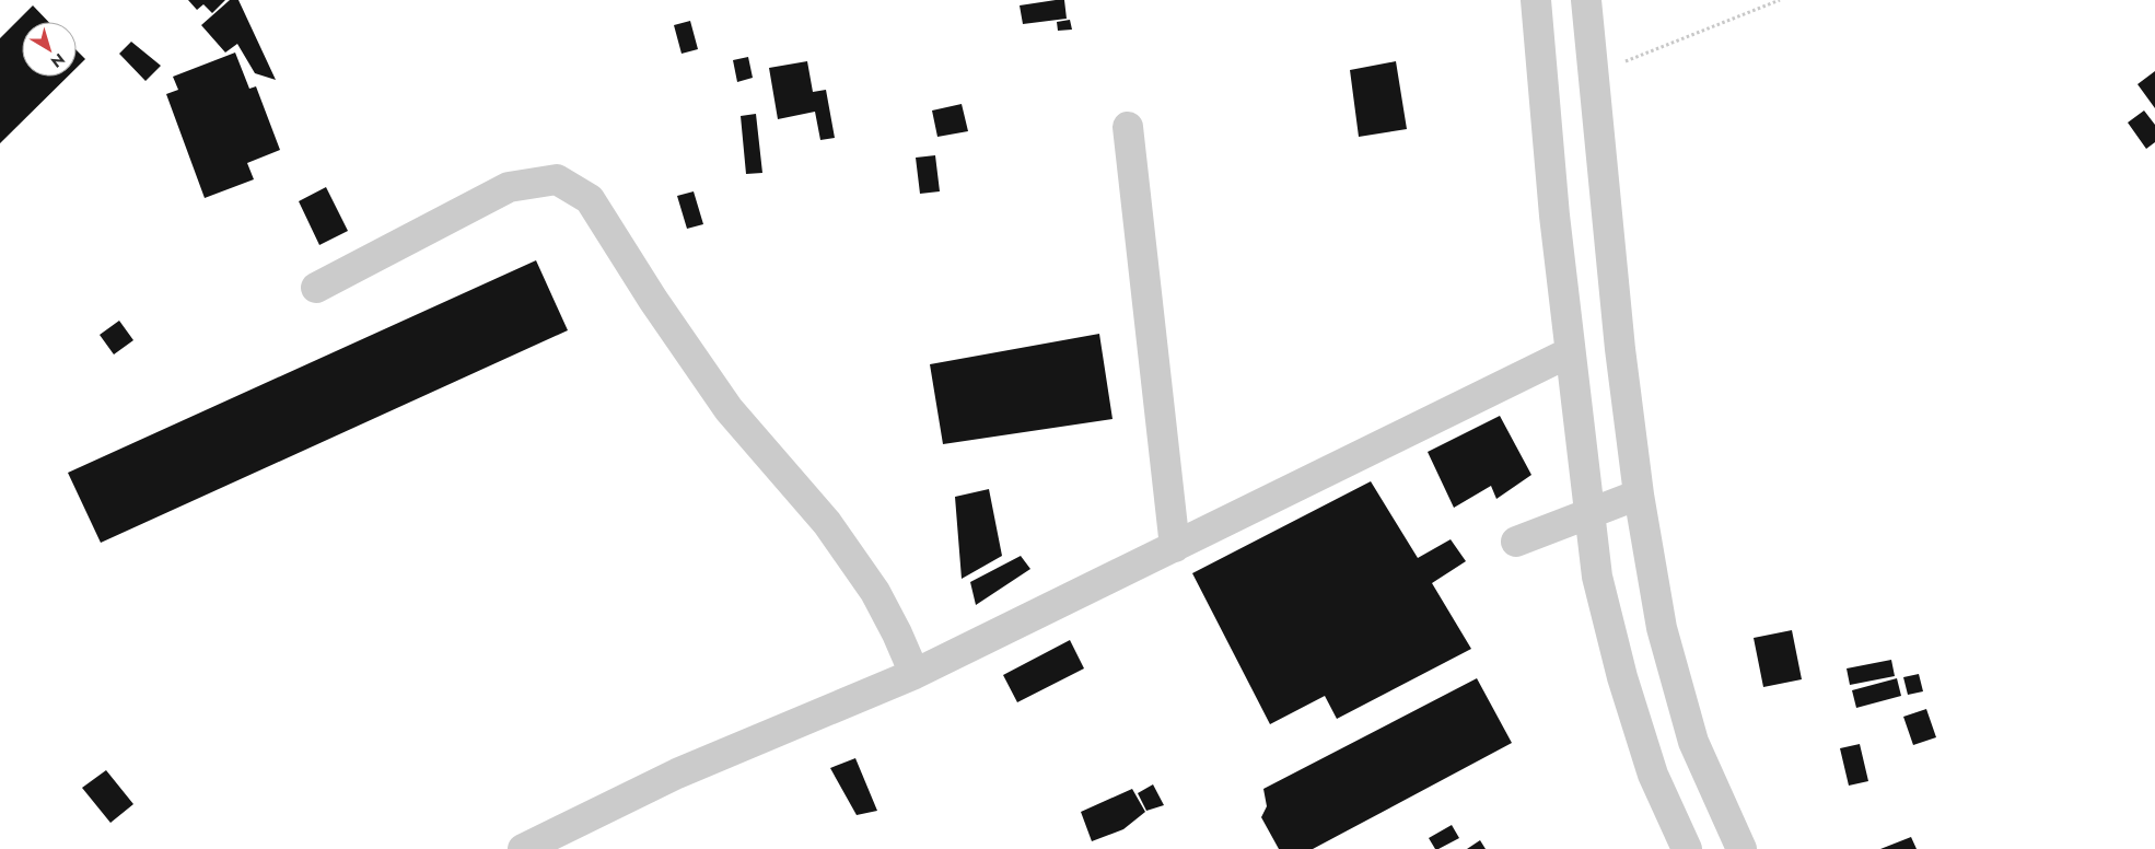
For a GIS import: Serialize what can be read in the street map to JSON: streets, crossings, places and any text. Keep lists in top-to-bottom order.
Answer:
{
  "north": "bottom right"
}
